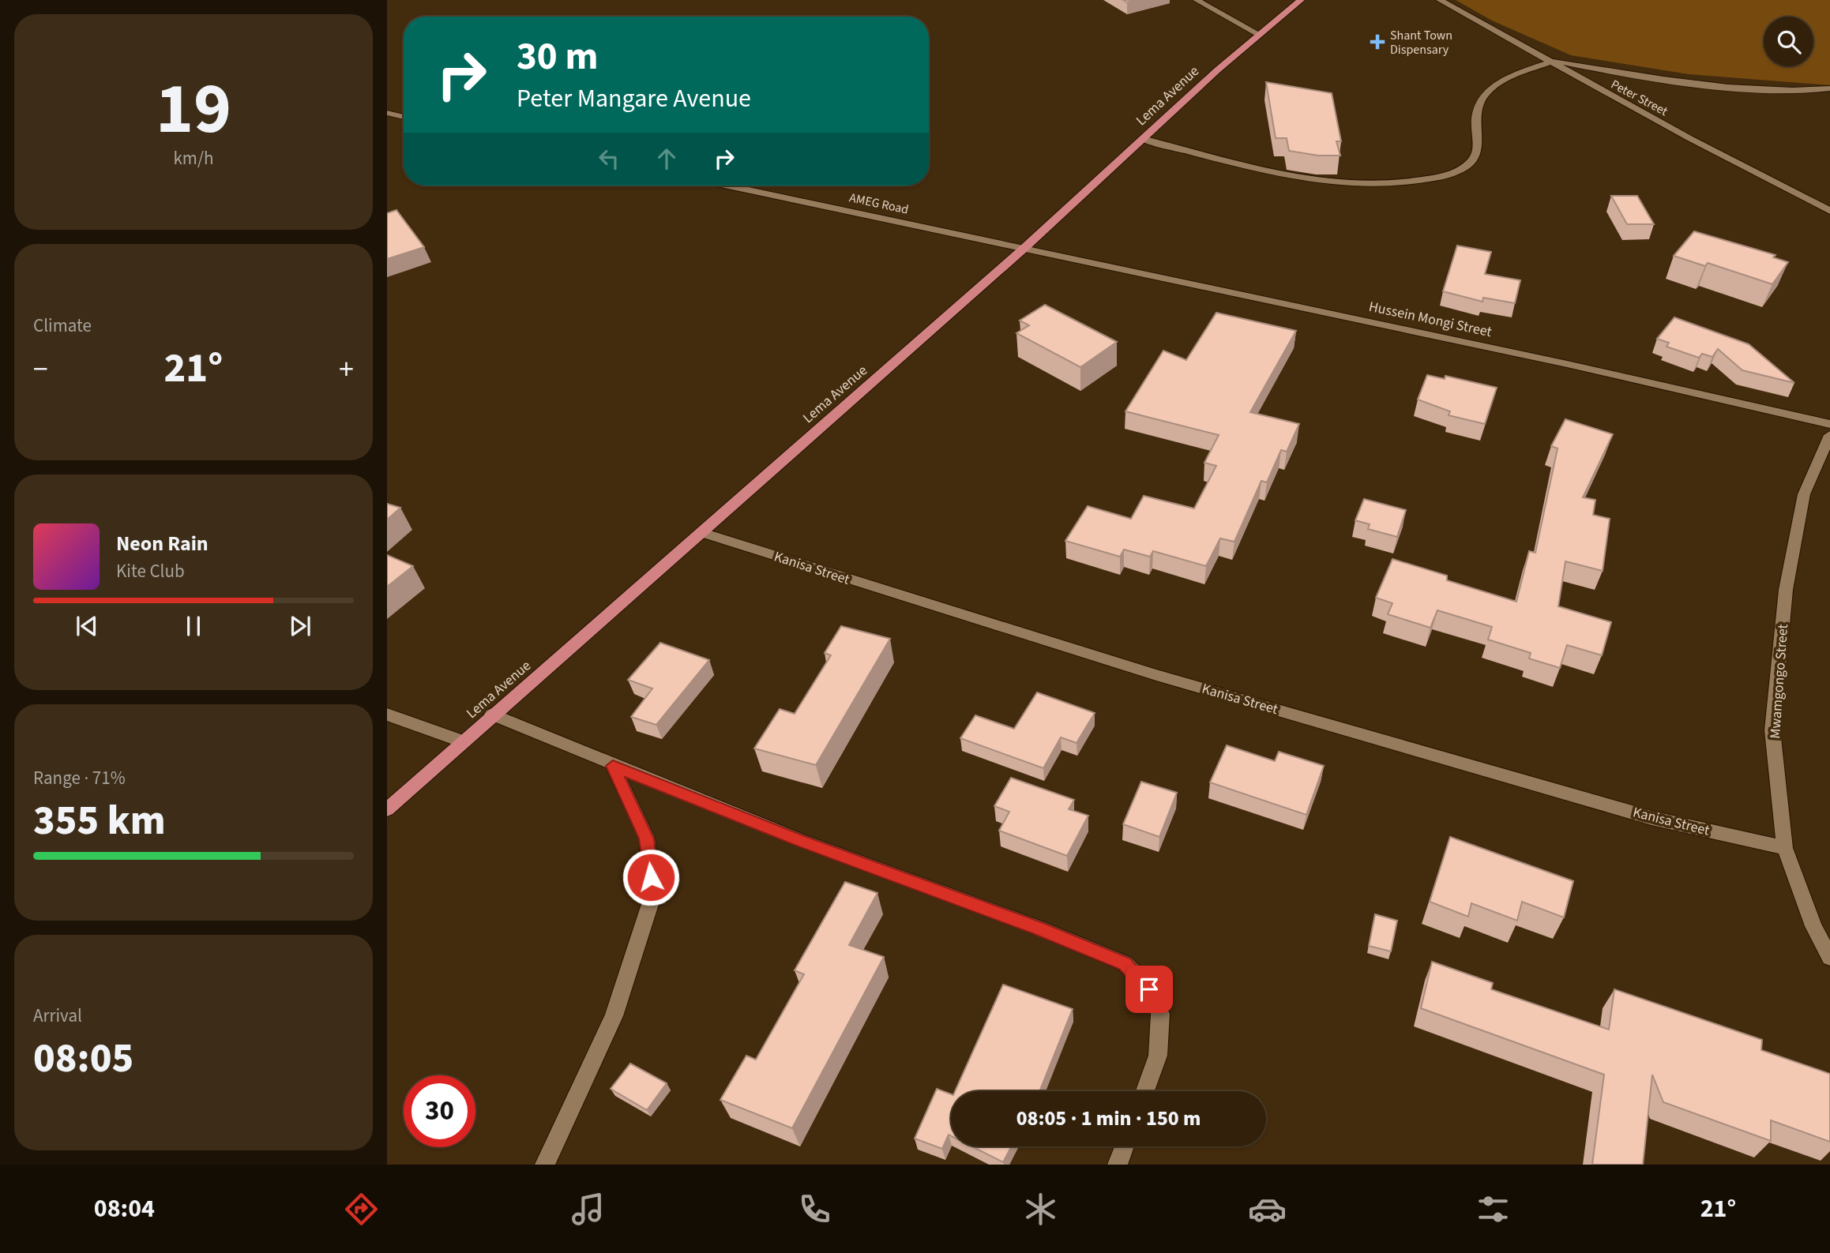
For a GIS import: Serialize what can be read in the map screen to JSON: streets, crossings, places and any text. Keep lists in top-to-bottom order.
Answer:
{
  "streets": {
    "main road": ["Lema Avenue"],
    "street": [
      "Peter Street",
      "AMEG Road",
      "Hussein Mongi Street",
      "Kanisa Street",
      "Mwamgongo Street"
    ]
  },
  "crossings": [
    ["Lema Avenue", "AMEG Road"],
    ["Lema Avenue", "Hussein Mongi Street"],
    ["Lema Avenue", "Kanisa Street"],
    ["AMEG Road", "Hussein Mongi Street"],
    ["Kanisa Street", "Mwamgongo Street"]
  ],
  "places": {
    "health": ["Shant Town Dispensary"]
  },
  "page": {
    "tile": [
      ["19", "km/h"],
      "Climate",
      ["Range · 71%", "355 km"],
      ["Arrival", "08:05"]
    ],
    "turn": ["30 m", "Peter Mangare Avenue"],
    "heat": ["−", "21°", "+"],
    "song": ["Neon Rain", "Kite Club"],
    "limit": "30",
    "trip": "08:05 · 1 min · 150 m",
    "tabs": ["08:04", "21°"]
  }
}
